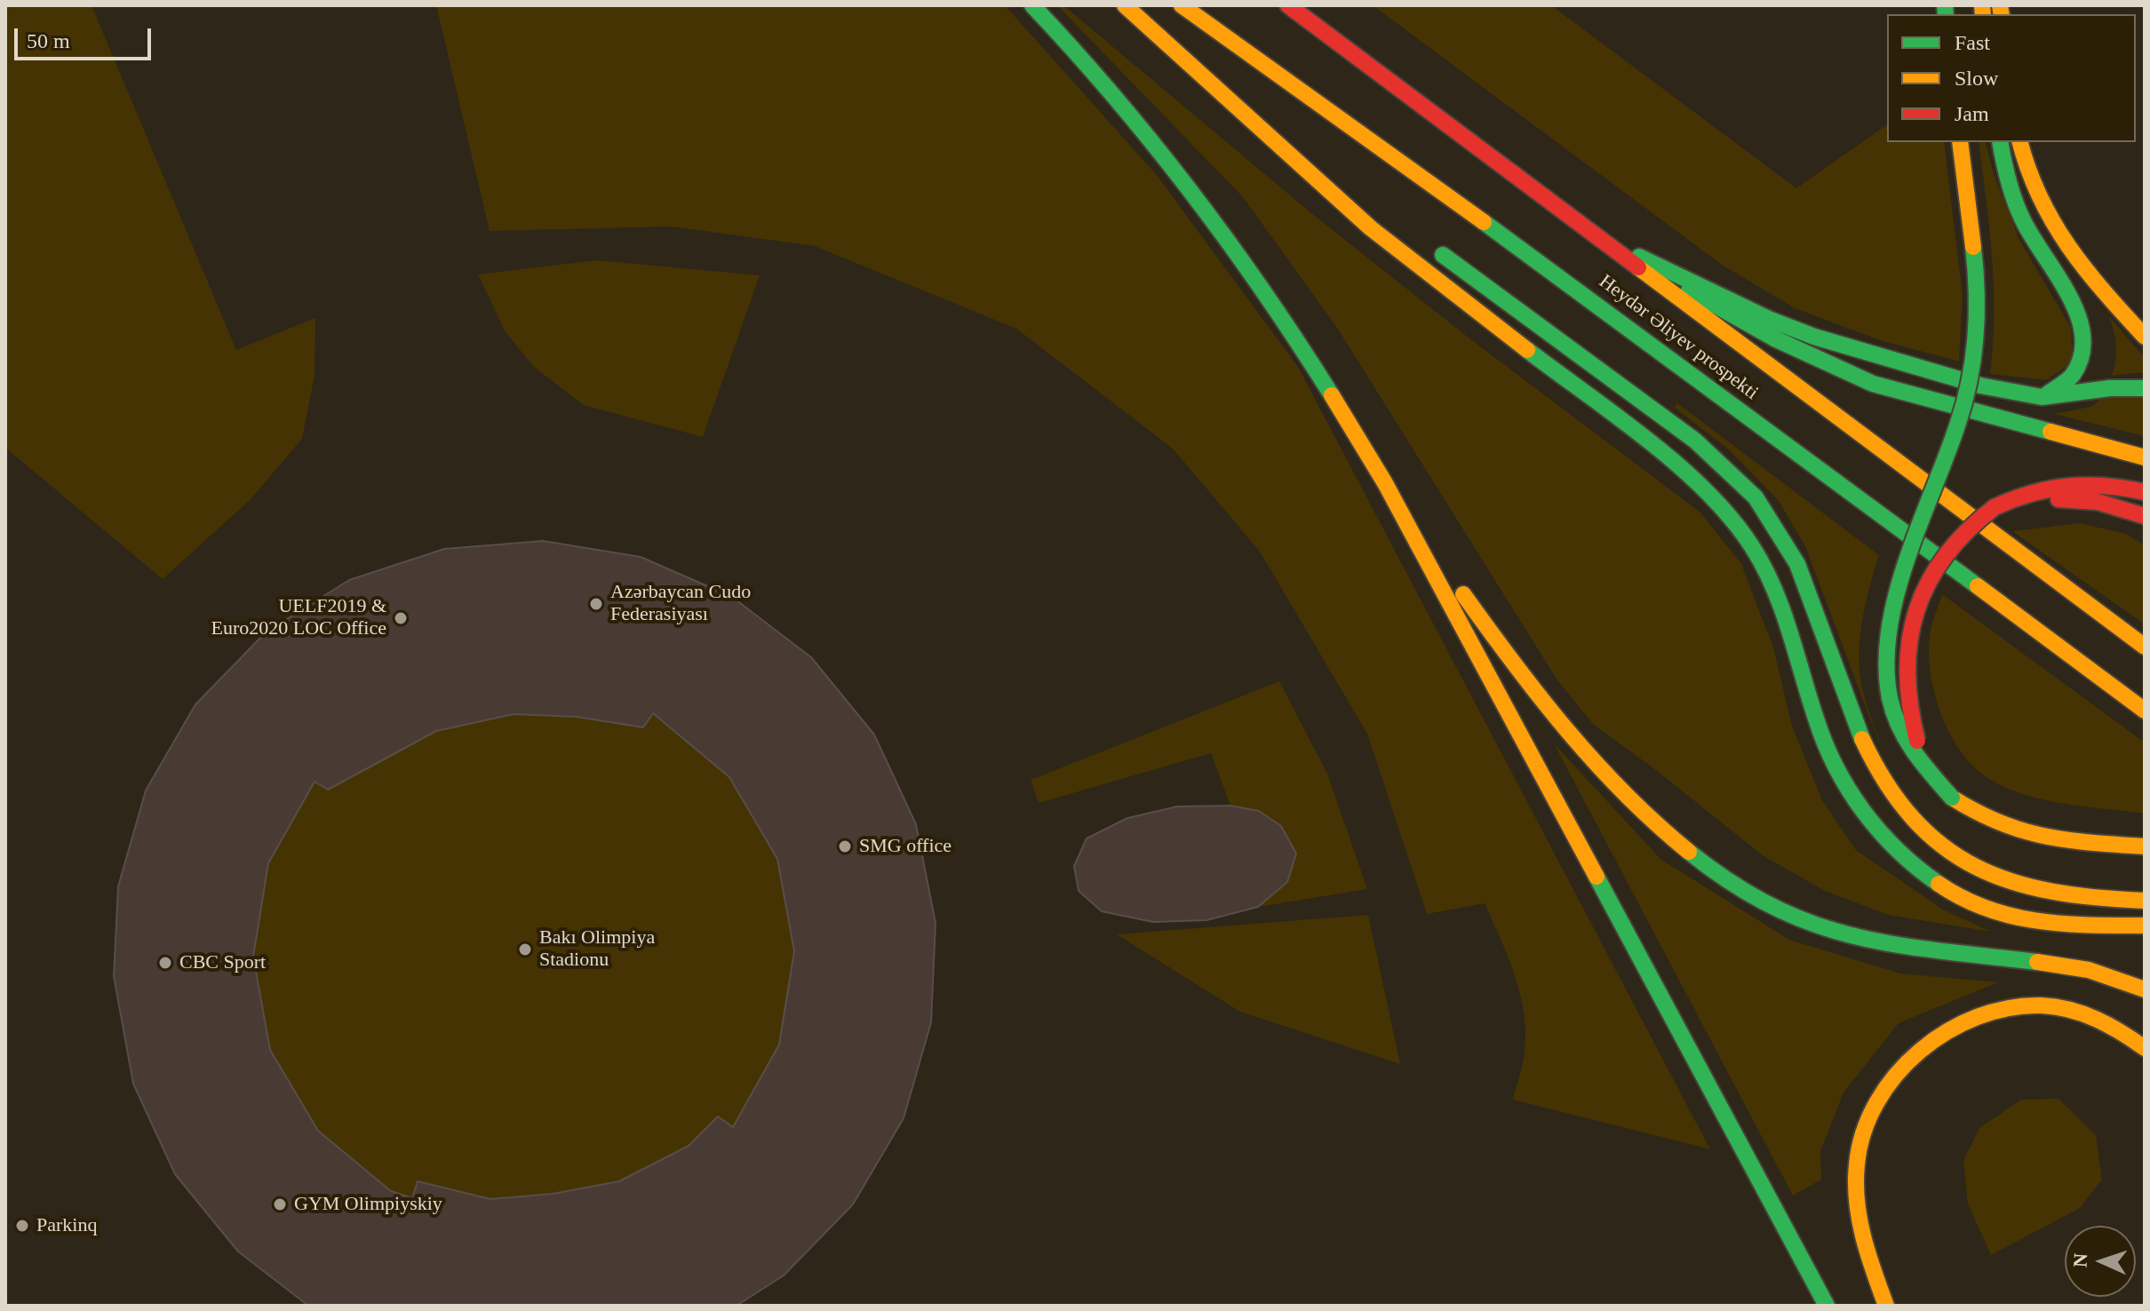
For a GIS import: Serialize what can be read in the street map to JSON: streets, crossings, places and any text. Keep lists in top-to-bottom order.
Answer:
{
  "streets": {
    "main road": ["Heydər Əliyev prospekti"]
  },
  "places": [
    "Azərbaycan Cudo Federasiyası",
    "UELF2019 & Euro2020 LOC Office",
    "SMG office",
    "Bakı Olimpiya Stadionu",
    "CBC Sport",
    "GYM Olimpiyskiy",
    "Parkinq"
  ],
  "legend": ["Fast", "Slow", "Jam"],
  "scale_bar": "50 m",
  "north": "left"
}
